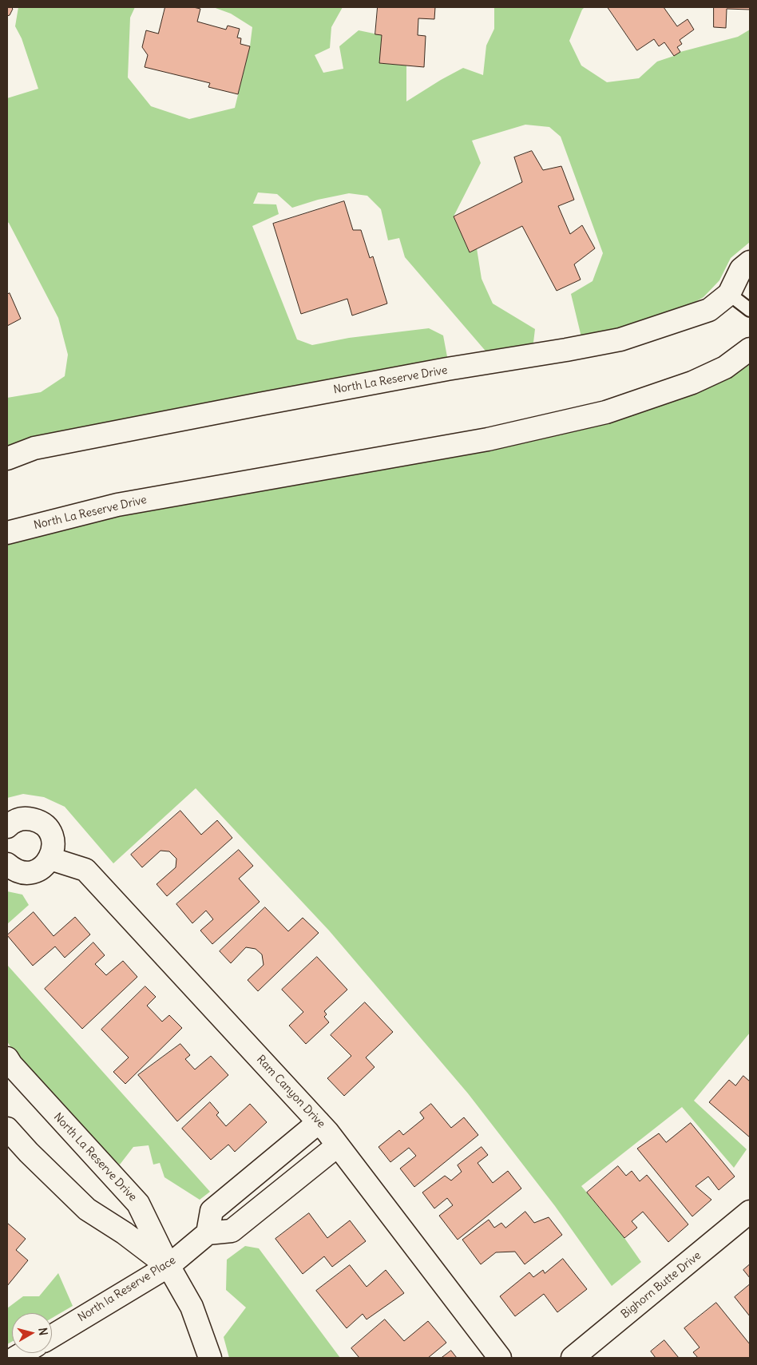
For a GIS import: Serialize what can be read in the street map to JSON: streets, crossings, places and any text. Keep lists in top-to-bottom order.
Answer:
{
  "streets": {
    "street": [
      "North La Reserve Drive",
      "Ram Canyon Drive",
      "Bighorn Butte Drive",
      "North la Reserve Place"
    ]
  },
  "crossings": [
    ["North La Reserve Drive", "North la Reserve Place"]
  ],
  "north": "right"
}
